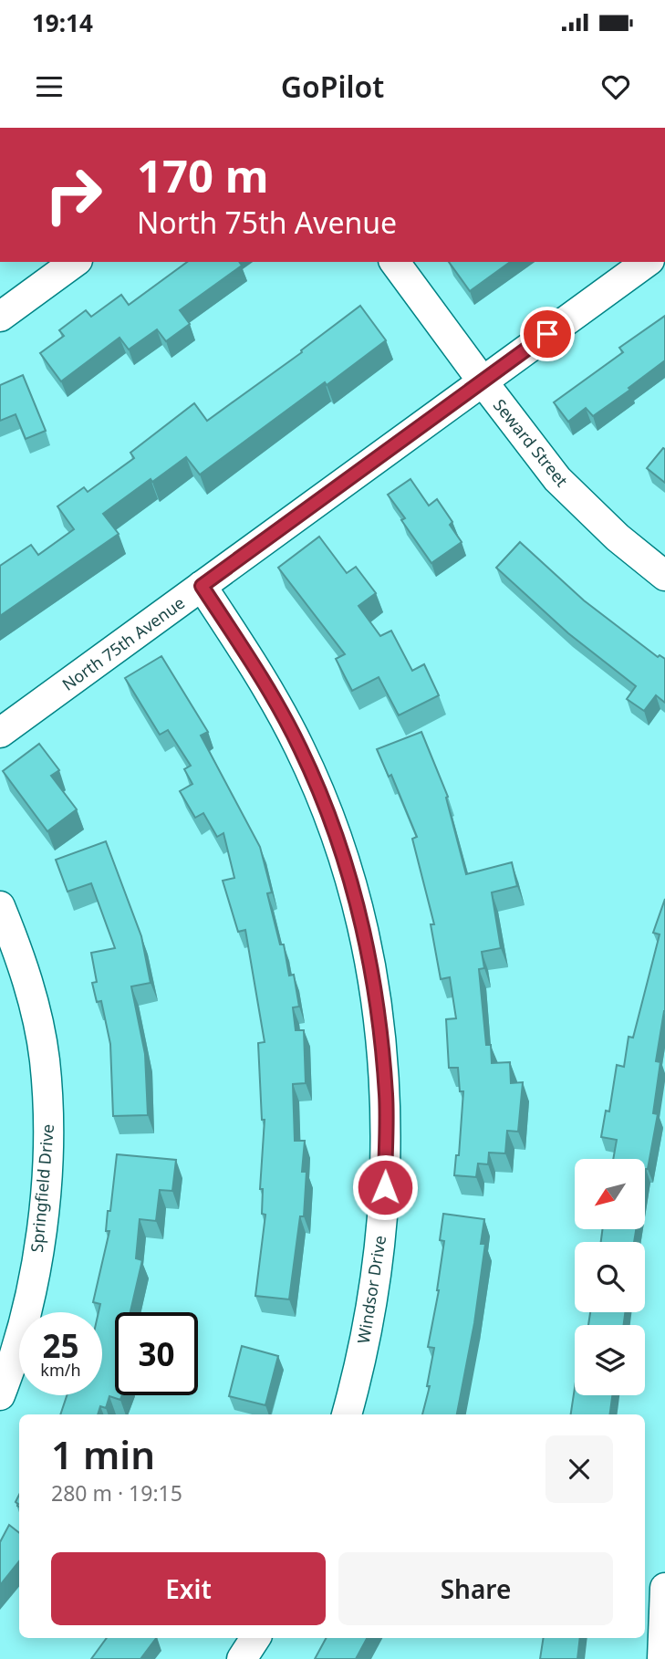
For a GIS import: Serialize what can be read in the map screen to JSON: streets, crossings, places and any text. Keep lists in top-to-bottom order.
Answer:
{
  "streets": {
    "street": [
      "Seward Street",
      "North 75th Avenue",
      "Springfield Drive",
      "Windsor Drive"
    ]
  },
  "crossings": [
    ["Seward Street", "North 75th Avenue"],
    ["North 75th Avenue", "Windsor Drive"]
  ],
  "north": "bottom left",
  "page": {
    "status": "19:14",
    "header": "GoPilot",
    "turn": ["170 m", "North 75th Avenue"],
    "speed": "25 km/h",
    "limit": "30",
    "heading": ["1 min", "280 m · 19:15"],
    "buttons": ["Exit", "Share"]
  }
}
